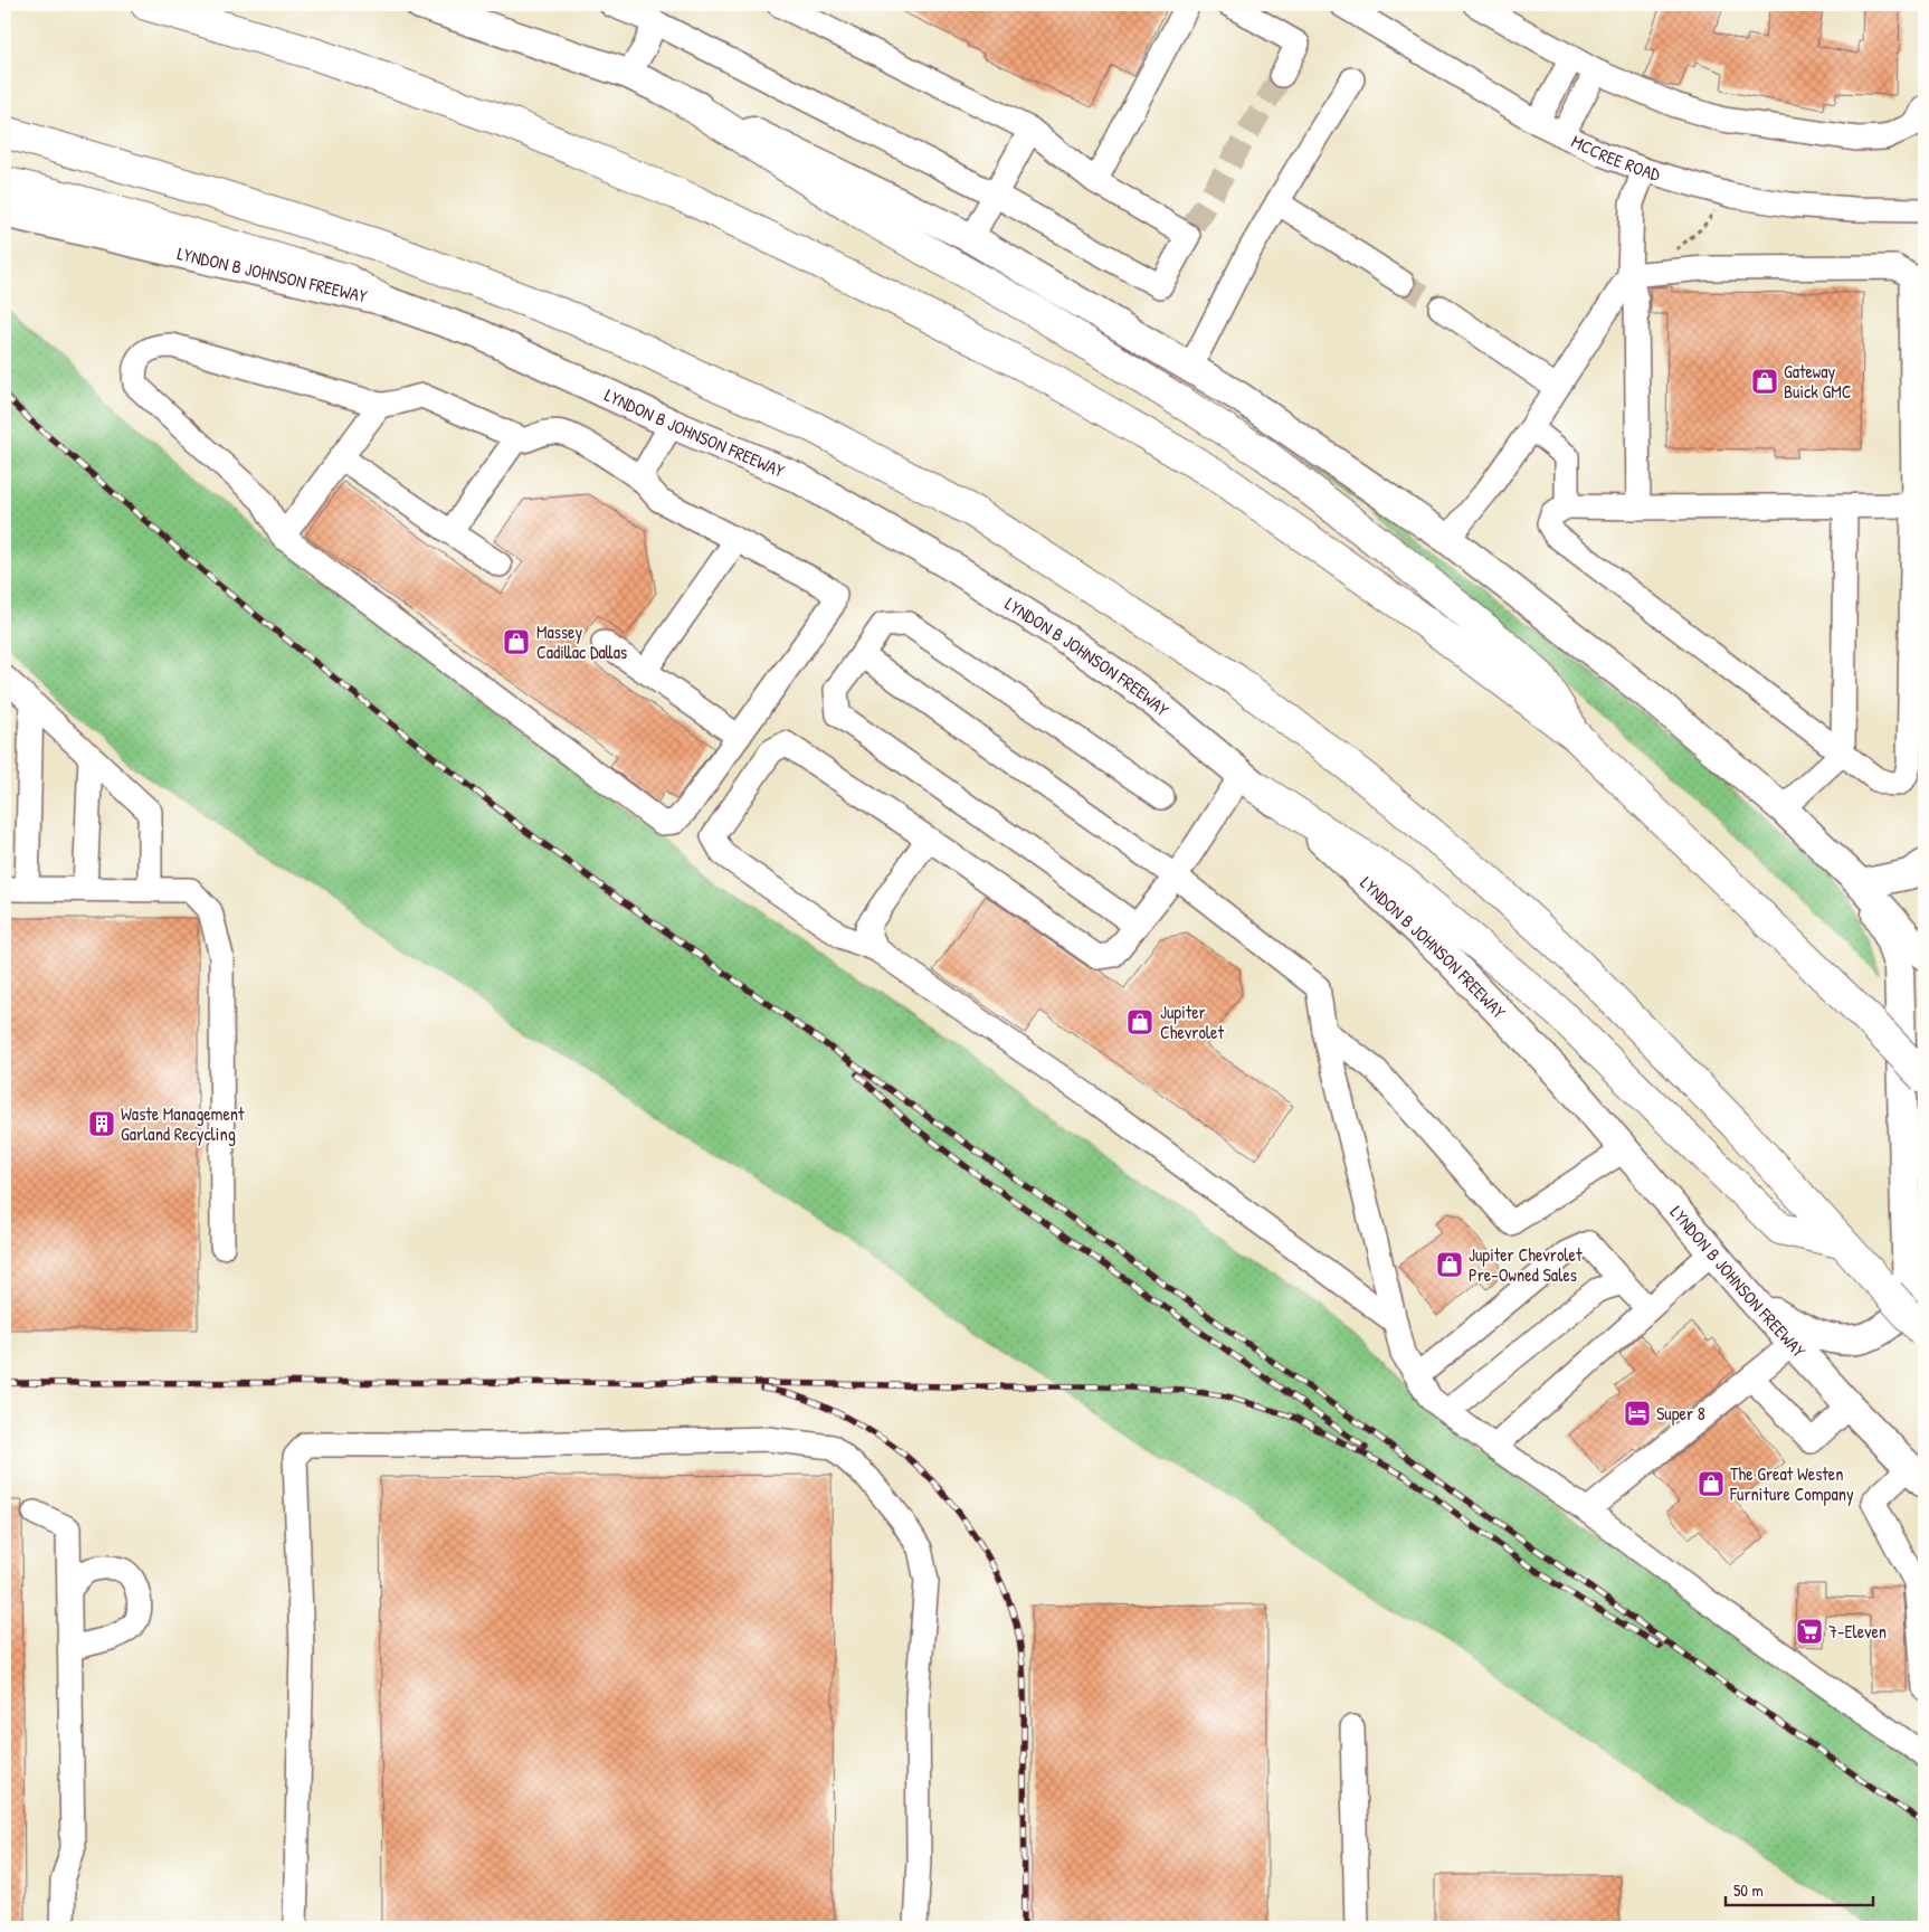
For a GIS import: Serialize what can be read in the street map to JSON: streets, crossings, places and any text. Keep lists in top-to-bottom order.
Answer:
{
  "streets": {
    "main road": ["LYNDON B JOHNSON FREEWAY"],
    "street": ["MCCREE ROAD"]
  },
  "places": {
    "shop": [
      "Gateway Buick GMC",
      "Massey Cadillac Dallas",
      "Jupiter Chevrolet",
      "Jupiter Chevrolet Pre-Owned Sales",
      "The Great Westen Furniture Company"
    ],
    "building": ["Waste Management Garland Recycling"],
    "hotel": ["Super 8"],
    "supermarket": ["7-Eleven"]
  },
  "scale_bar": "50 m"
}
